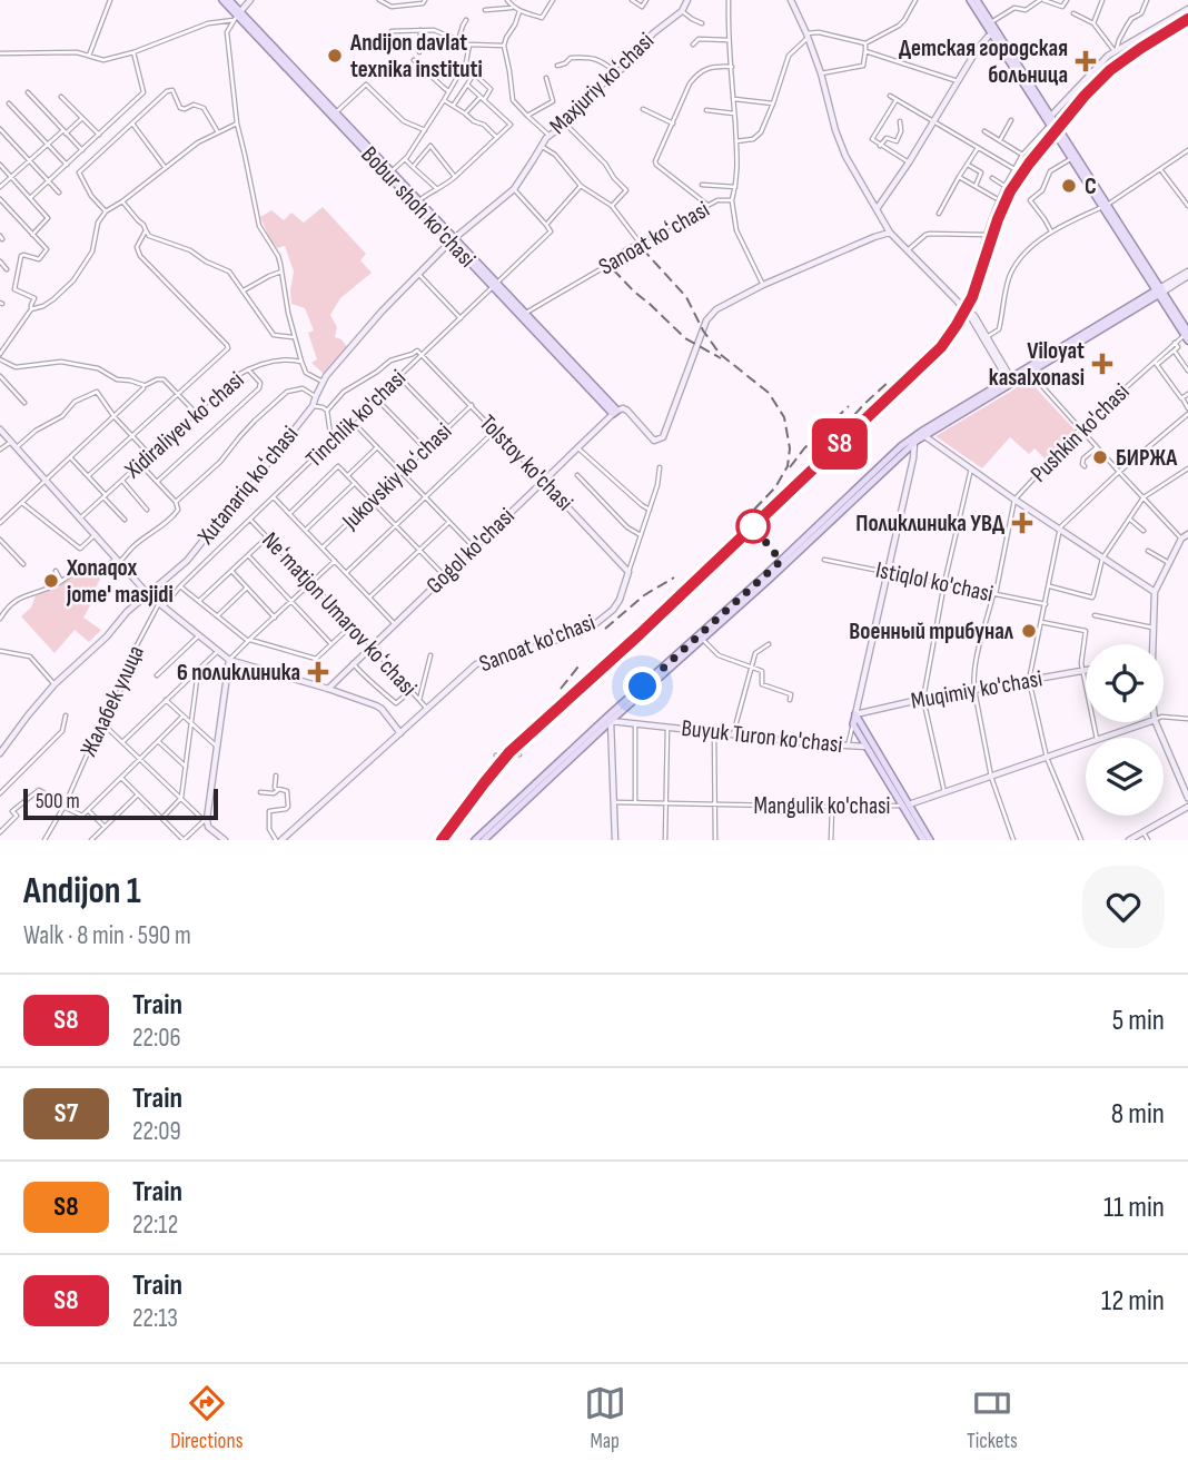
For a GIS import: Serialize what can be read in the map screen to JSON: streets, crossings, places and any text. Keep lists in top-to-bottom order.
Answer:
{
  "streets": {
    "main road": ["Bobur shoh ko'chasi"],
    "street": [
      "Maxjuriy koʻchasi",
      "Sanoat koʻchasi",
      "Tinchlik ko'chasi",
      "Xidiraliyev koʻchasi",
      "Pushkin ko'chasi",
      "Tolstoy ko'chasi",
      "Jukovskiy koʻchasi",
      "Xutanariq koʻchasi",
      "Gogol ko'chasi",
      "Istiqlol ko'chasi",
      "Neʻmatjon Umarov koʻchasi",
      "Sanoat ko'chasi",
      "Muqimiy ko'chasi",
      "Жалабек улица",
      "Buyuk Turon ko'chasi",
      "Mangulik ko'chasi"
    ]
  },
  "crossings": [
    ["Maxjuriy koʻchasi", "Bobur shoh ko'chasi"],
    ["Maxjuriy koʻchasi", "Xutanariq koʻchasi"],
    ["Bobur shoh ko'chasi", "Sanoat koʻchasi"],
    ["Bobur shoh ko'chasi", "Tinchlik ko'chasi"],
    ["Bobur shoh ko'chasi", "Gogol ko'chasi"],
    ["Tinchlik ko'chasi", "Tolstoy ko'chasi"],
    ["Tinchlik ko'chasi", "Neʻmatjon Umarov koʻchasi"],
    ["Tinchlik ko'chasi", "Жалабек улица"],
    ["Pushkin ko'chasi", "Istiqlol ko'chasi"],
    ["Pushkin ko'chasi", "Muqimiy ko'chasi"],
    ["Pushkin ko'chasi", "Mangulik ko'chasi"],
    ["Tolstoy ko'chasi", "Jukovskiy koʻchasi"],
    ["Tolstoy ko'chasi", "Gogol ko'chasi"],
    ["Tolstoy ko'chasi", "Sanoat ko'chasi"],
    ["Gogol ko'chasi", "Neʻmatjon Umarov koʻchasi"],
    ["Neʻmatjon Umarov koʻchasi", "Sanoat ko'chasi"]
  ],
  "places": {
    "other": [
      "Andijon davlat texnika instituti",
      "С",
      "БИРЖА",
      "Xonaqox jome' masjidi",
      "Военный трибунал"
    ],
    "health": [
      "Детская городская больница",
      "Viloyat kasalxonasi",
      "Поликлиника УВД",
      "6 поликлиника"
    ]
  },
  "scale_bar": "500 m",
  "page": {
    "on_map": "S8",
    "scale": "500 m",
    "heading": ["Andijon 1", "Walk · 8 min · 590 m"],
    "list": [
      {
        "mark": "S8",
        "name": "Train",
        "note": "22:06",
        "value": "5 min"
      },
      {
        "mark": "S7",
        "name": "Train",
        "note": "22:09",
        "value": "8 min"
      },
      {
        "mark": "S8",
        "name": "Train",
        "note": "22:12",
        "value": "11 min"
      },
      {
        "mark": "S8",
        "name": "Train",
        "note": "22:13",
        "value": "12 min"
      }
    ],
    "tabs": ["Directions", "Map", "Tickets"]
  }
}
